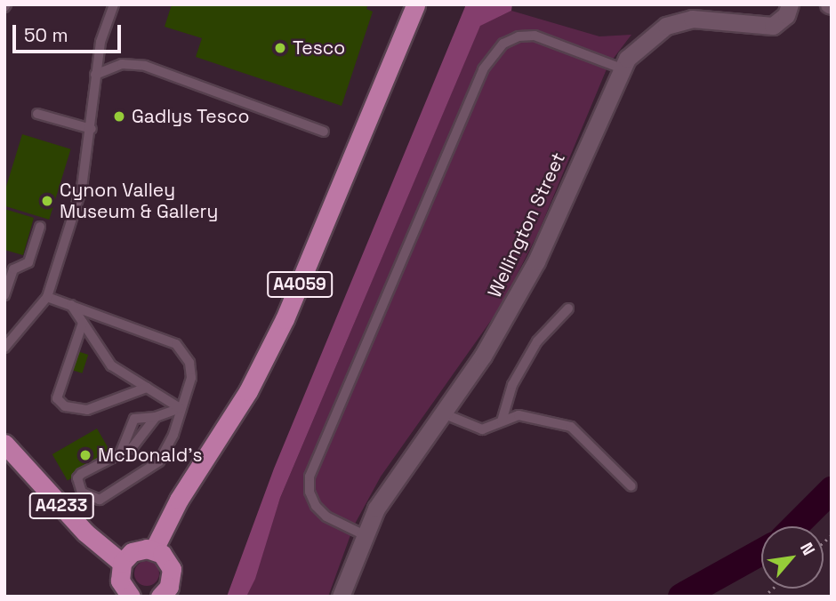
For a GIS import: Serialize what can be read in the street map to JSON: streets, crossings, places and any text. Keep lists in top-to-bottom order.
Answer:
{
  "streets": {
    "main road": ["A4059", "A4233"],
    "street": ["Wellington Street"]
  },
  "places": [
    "Tesco",
    "Gadlys Tesco",
    "Cynon Valley Museum & Gallery",
    "McDonald's"
  ],
  "scale_bar": "50 m",
  "north": "top right"
}
